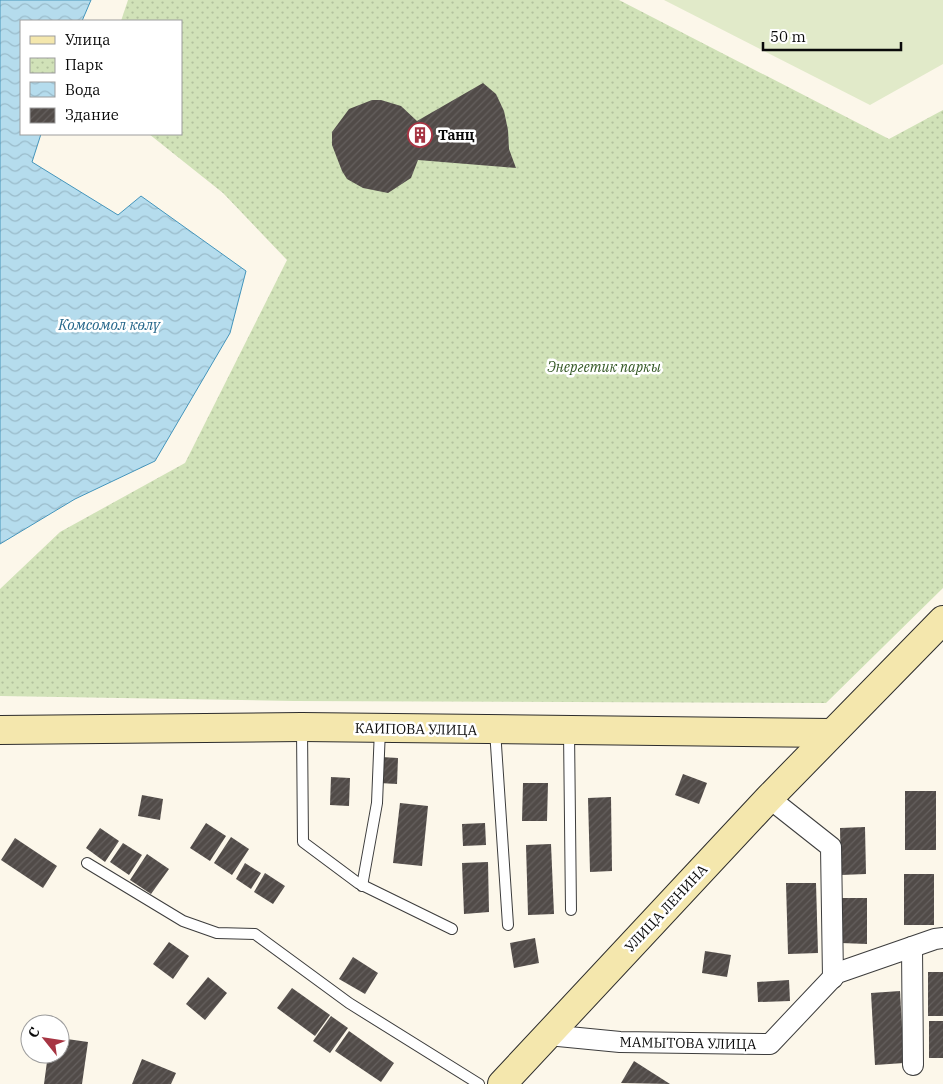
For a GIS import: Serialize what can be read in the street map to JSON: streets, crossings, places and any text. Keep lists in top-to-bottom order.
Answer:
{
  "streets": {
    "main road": ["КАИПОВА УЛИЦА", "УЛИЦА ЛЕНИНА"],
    "street": ["МАМЫТОВА УЛИЦА"]
  },
  "crossings": [
    ["КАИПОВА УЛИЦА", "УЛИЦА ЛЕНИНА"],
    ["УЛИЦА ЛЕНИНА", "МАМЫТОВА УЛИЦА"]
  ],
  "water": ["Комсомол көлү"],
  "parks": ["Энергетик паркы"],
  "places": {
    "building": ["Танц"]
  },
  "legend": [
    "Улица",
    "Парк",
    "Вода",
    "Здание"
  ],
  "scale_bar": "50 m",
  "north": "top left"
}
